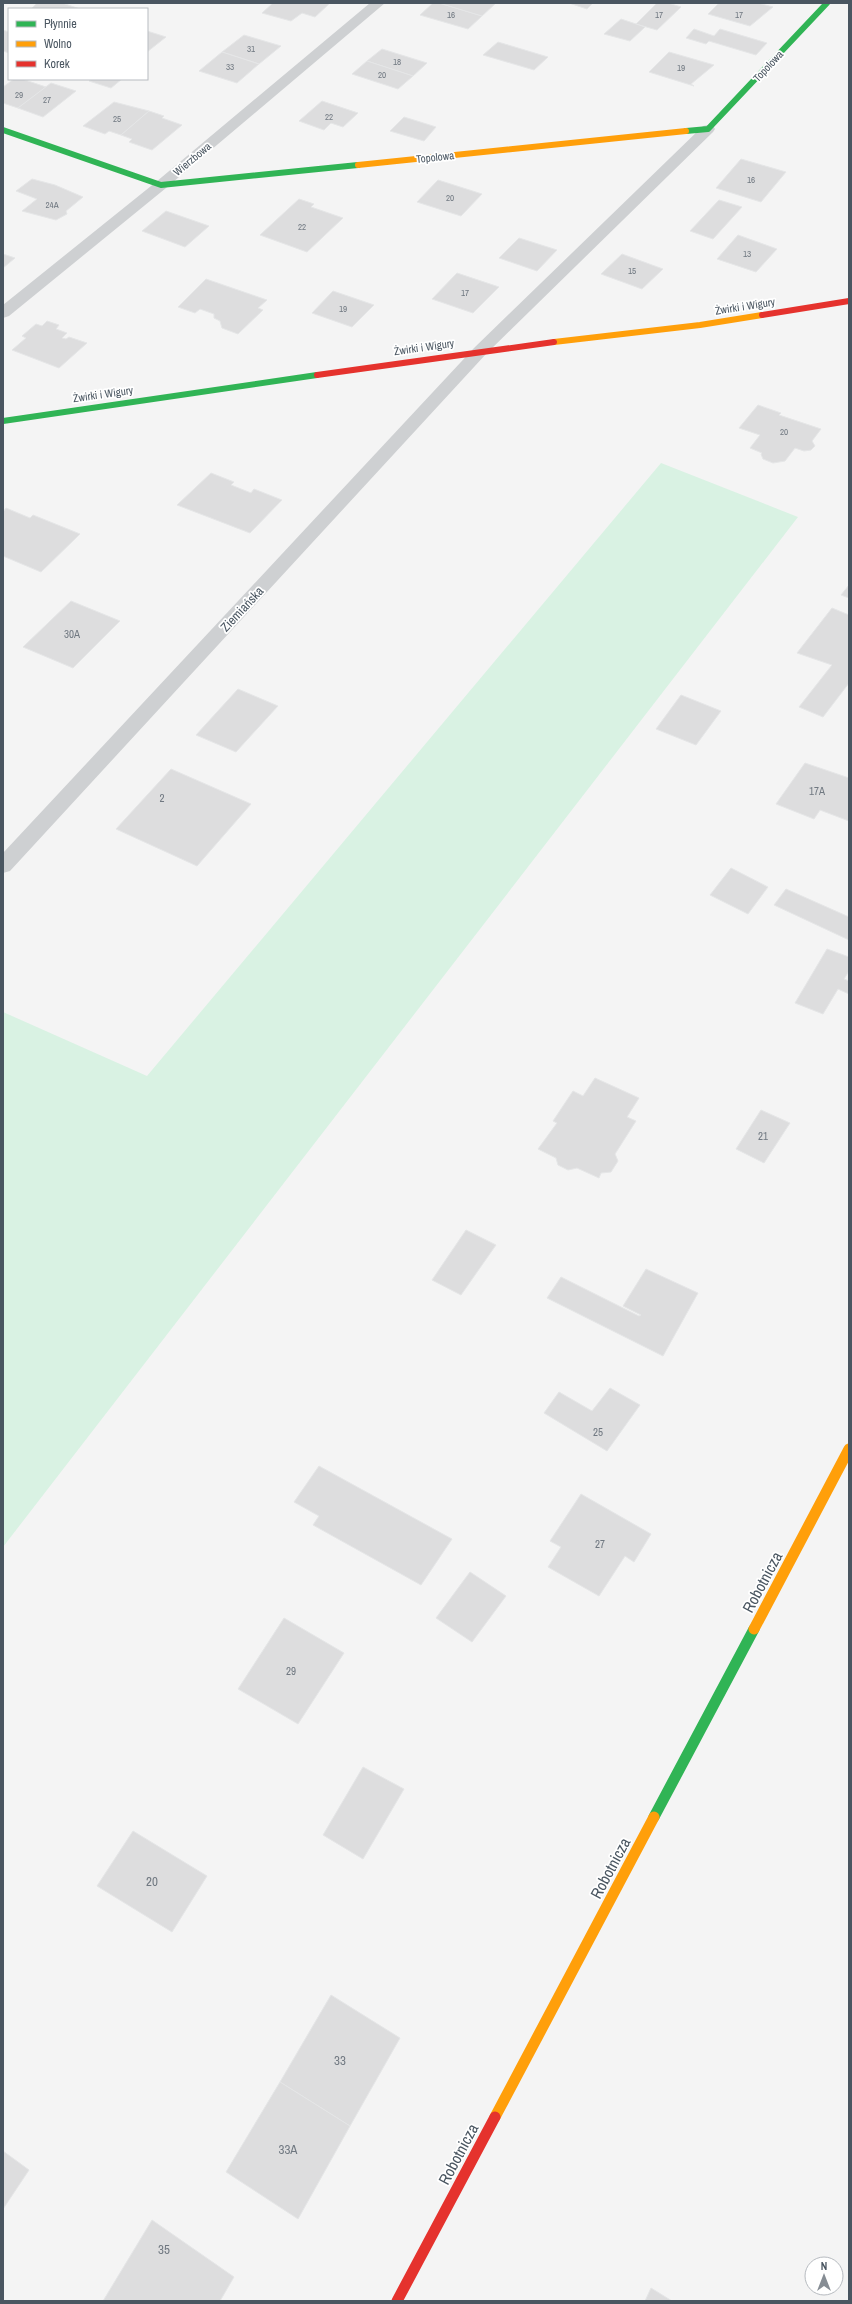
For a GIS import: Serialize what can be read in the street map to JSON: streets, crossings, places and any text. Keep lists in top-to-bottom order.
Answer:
{
  "streets": {
    "street": [
      "Topolowa",
      "Wierzbowa",
      "Żwirki i Wigury",
      "Ziemiańska",
      "Robotnicza"
    ]
  },
  "crossings": [
    ["Topolowa", "Wierzbowa"],
    ["Topolowa", "Żwirki i Wigury"],
    ["Topolowa", "Ziemiańska"],
    ["Żwirki i Wigury", "Ziemiańska"]
  ],
  "house_numbers": [
    "16",
    "17",
    "17",
    "31",
    "18",
    "33",
    "19",
    "20",
    "29",
    "27",
    "22",
    "25",
    "16",
    "20",
    "24A",
    "22",
    "13",
    "15",
    "17",
    "19",
    "20",
    "30A",
    "17A",
    "2",
    "21",
    "25",
    "27",
    "29",
    "20",
    "33",
    "33A",
    "35"
  ],
  "legend": ["Płynnie", "Wolno", "Korek"],
  "north": "top"
}
